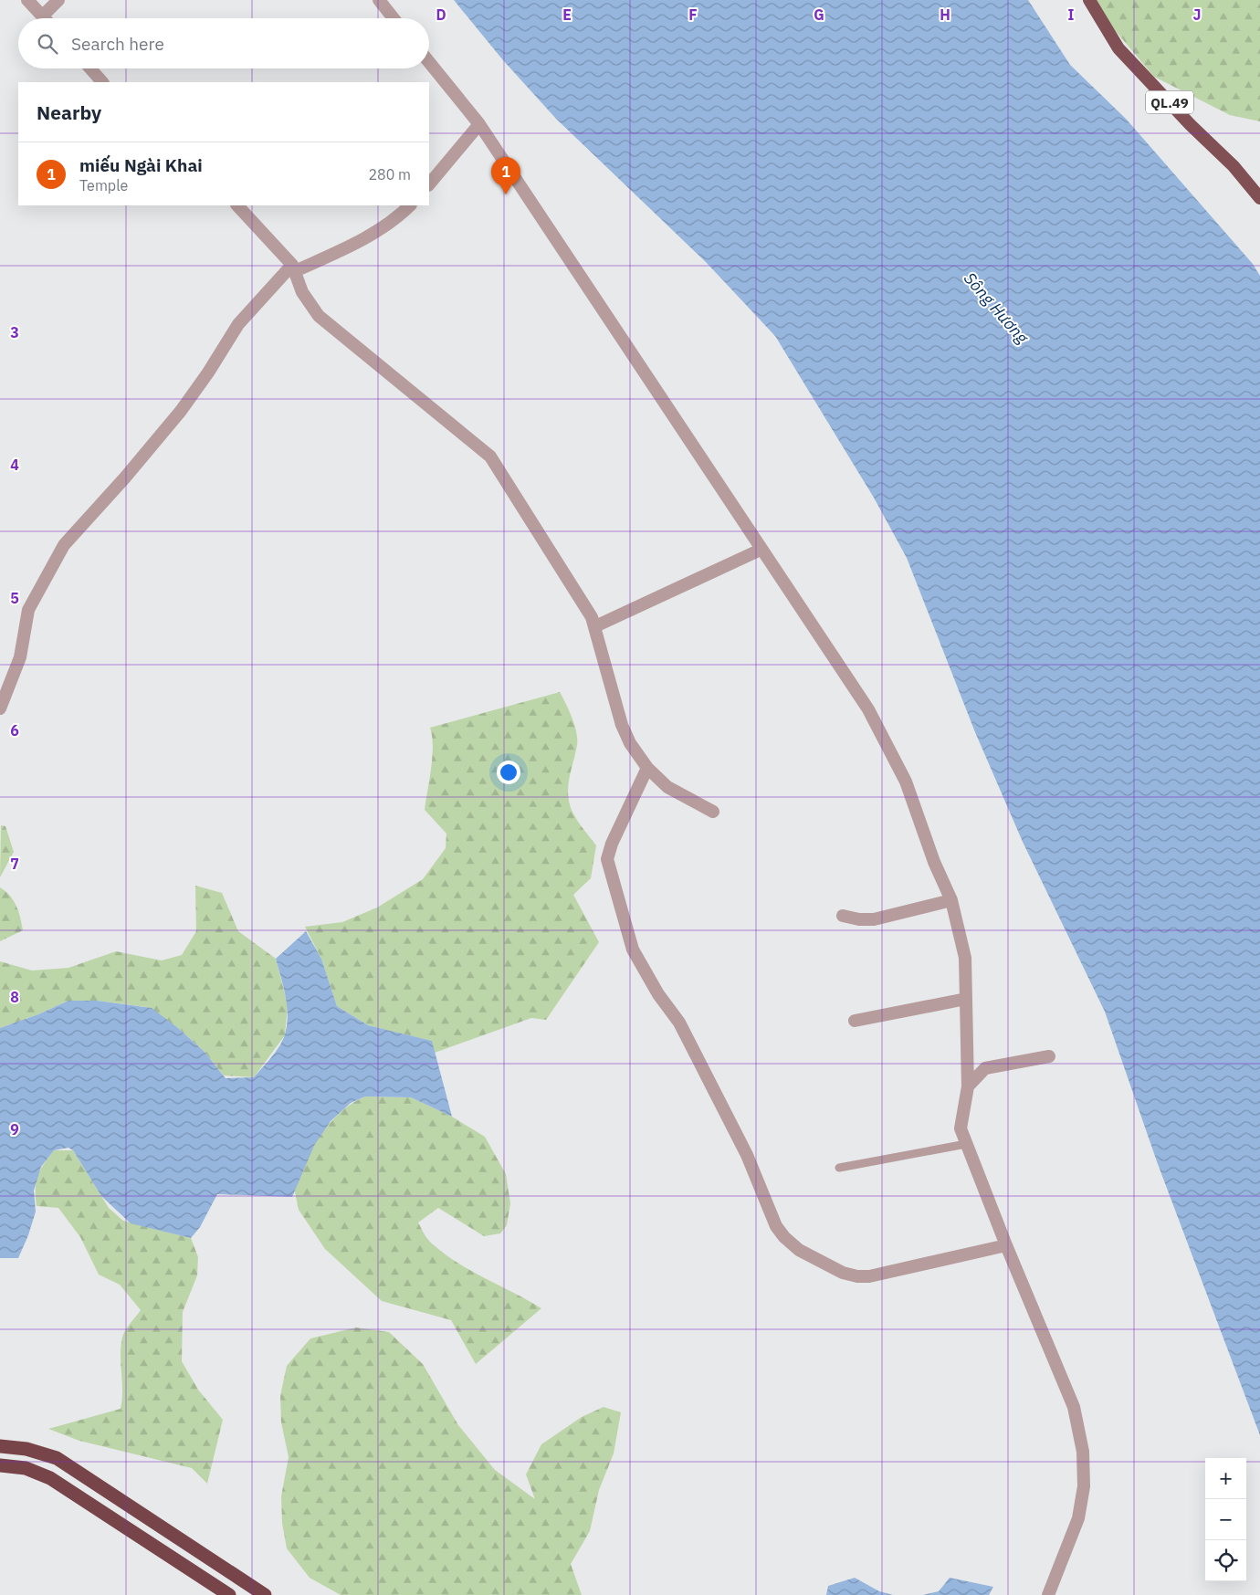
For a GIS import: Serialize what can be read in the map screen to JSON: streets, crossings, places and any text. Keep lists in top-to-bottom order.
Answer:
{
  "streets": {
    "highway": ["QL.49"]
  },
  "water": ["Sông Hương"],
  "page": {
    "search": "Search here",
    "heading": "Nearby",
    "list": [
      {
        "mark": "1",
        "name": "miếu Ngài Khai",
        "note": "Temple",
        "value": "280 m"
      }
    ],
    "pins": "1",
    "map_buttons": ["+", "−"]
  },
  "grid": {
    "columns": [
      "D",
      "E",
      "F",
      "G",
      "H",
      "I",
      "J"
    ],
    "rows": [
      "3",
      "4",
      "5",
      "6",
      "7",
      "8",
      "9"
    ]
  }
}
